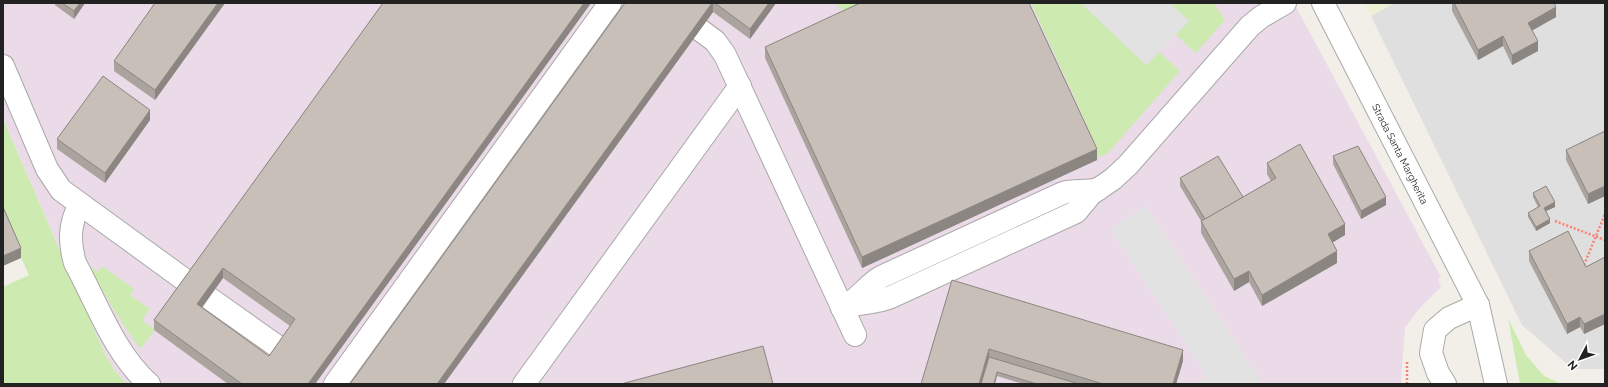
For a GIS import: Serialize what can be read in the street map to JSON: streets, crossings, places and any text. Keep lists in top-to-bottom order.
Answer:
{
  "streets": {
    "street": ["Strada Santa Margherita"]
  },
  "north": "bottom left"
}
